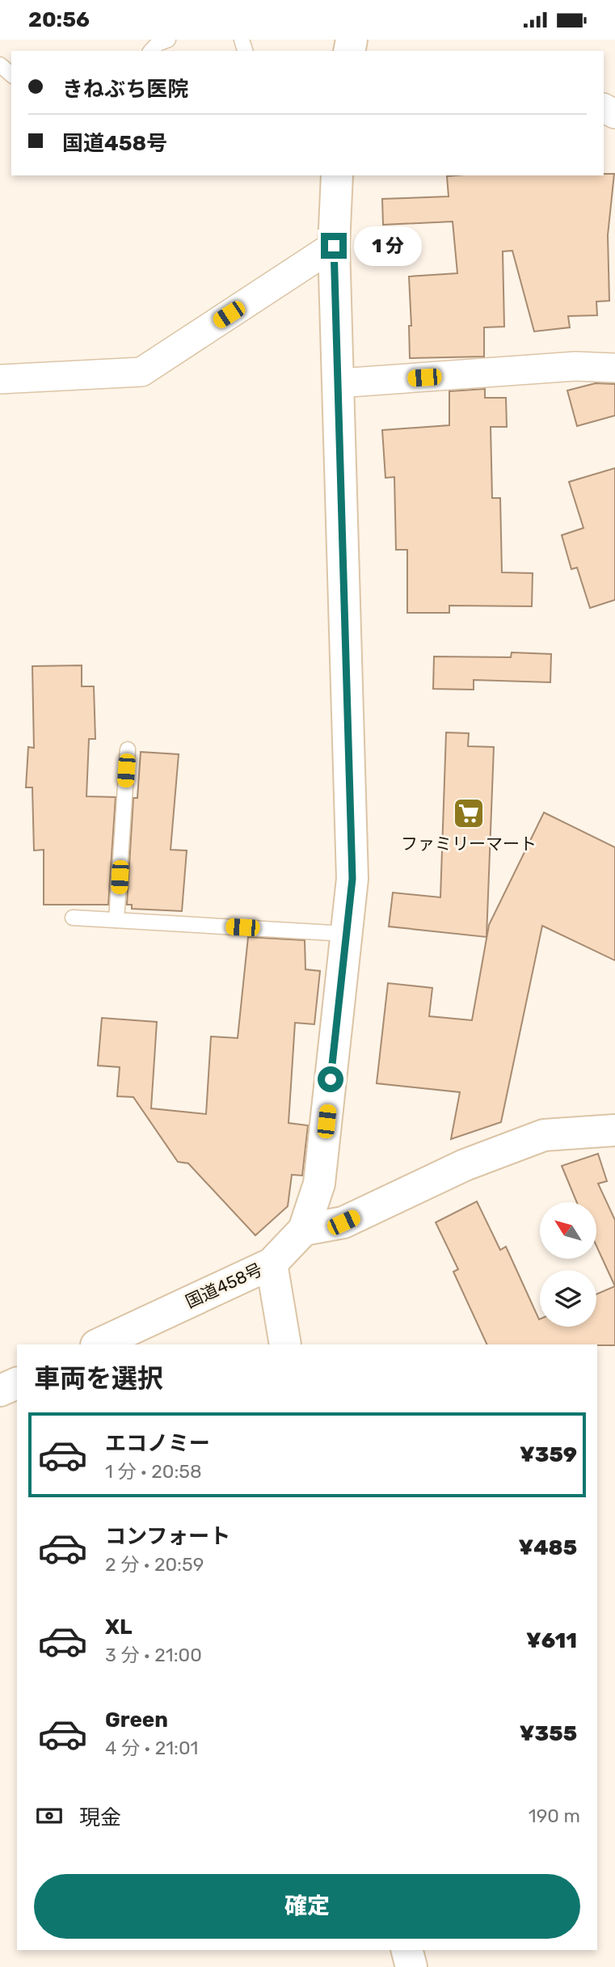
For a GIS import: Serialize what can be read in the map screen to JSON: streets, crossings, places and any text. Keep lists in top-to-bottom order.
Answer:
{
  "streets": {
    "main road": ["国道458号"]
  },
  "places": {
    "supermarket": ["ファミリーマート"]
  },
  "north": "top left",
  "page": {
    "status": "20:56",
    "banner": ["きねぶち医院", "国道458号"],
    "bubble": "1 分",
    "heading": "車両を選択",
    "list": [
      {
        "name": "エコノミー",
        "note": "1 分 · 20:58",
        "value": "¥359"
      },
      {
        "name": "コンフォート",
        "note": "2 分 · 20:59",
        "value": "¥485"
      },
      {
        "name": "XL",
        "note": "3 分 · 21:00",
        "value": "¥611"
      },
      {
        "name": "Green",
        "note": "4 分 · 21:01",
        "value": "¥355"
      }
    ],
    "pay": ["現金", "190 m"],
    "buttons": "確定"
  }
}
